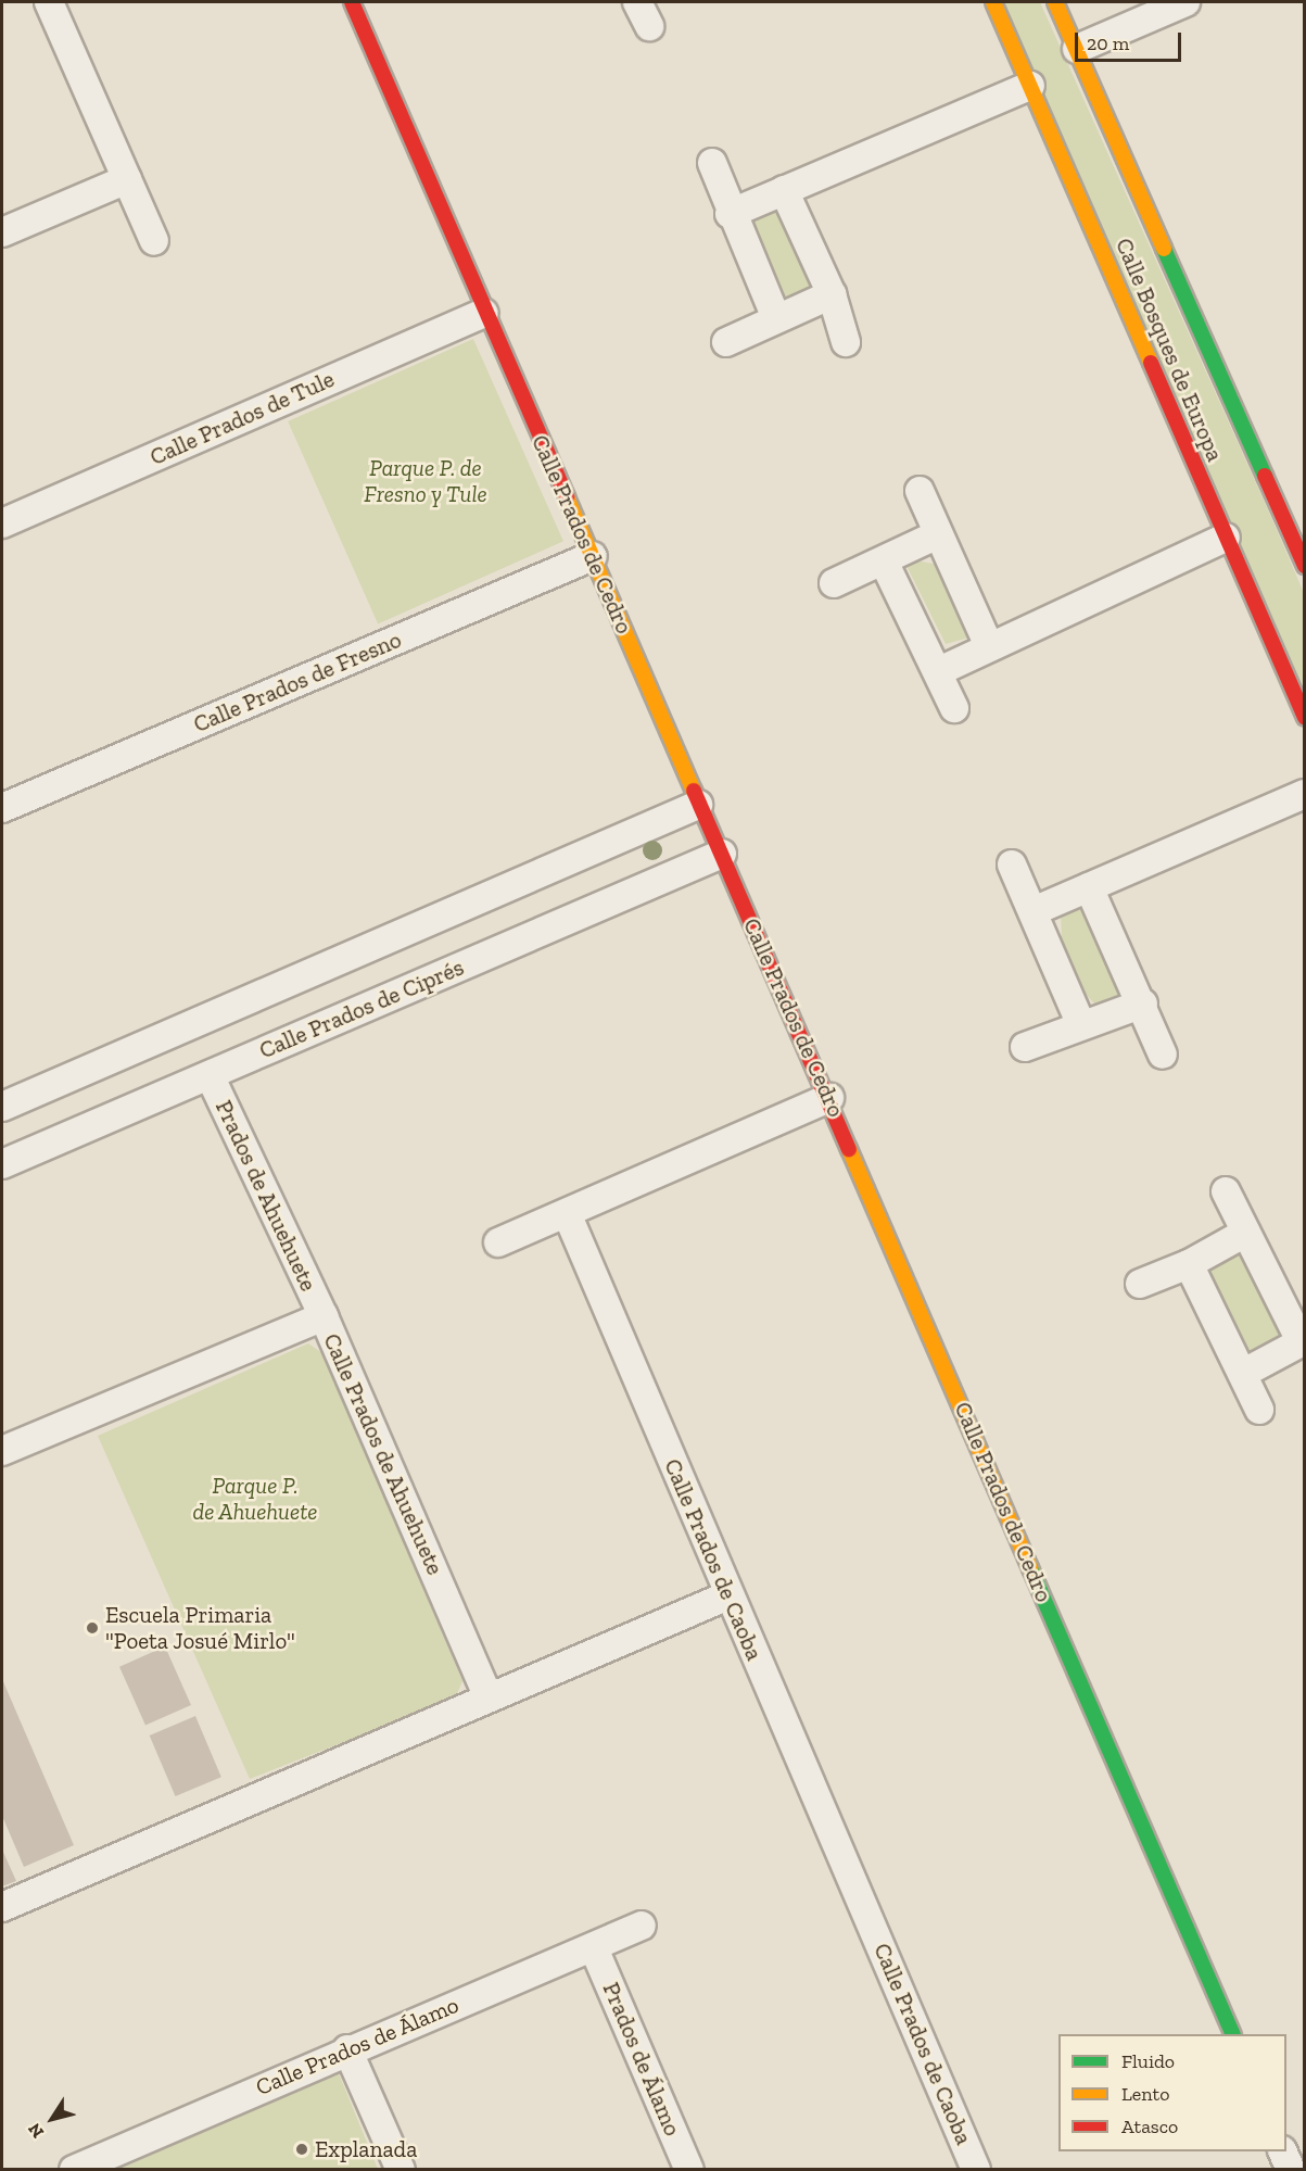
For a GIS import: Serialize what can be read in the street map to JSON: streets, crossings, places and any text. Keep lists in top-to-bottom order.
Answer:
{
  "streets": {
    "street": [
      "Calle Bosques de Europa",
      "Calle Prados de Tule",
      "Calle Prados de Cedro",
      "Calle Prados de Fresno",
      "Calle Prados de Ciprés",
      "Prados de Ahuehuete",
      "Calle Prados de Ahuehuete",
      "Calle Prados de Caoba",
      "Calle Prados de Álamo",
      "Prados de Álamo"
    ]
  },
  "crossings": [
    ["Calle Prados de Tule", "Calle Prados de Cedro"],
    ["Calle Prados de Cedro", "Calle Prados de Fresno"],
    ["Calle Prados de Cedro", "Calle Prados de Ciprés"],
    ["Calle Prados de Ciprés", "Prados de Ahuehuete"],
    ["Prados de Ahuehuete", "Calle Prados de Ahuehuete"],
    ["Calle Prados de Álamo", "Prados de Álamo"]
  ],
  "parks": ["Parque P. de Fresno y Tule", "Parque P. de Ahuehuete"],
  "places": ["Escuela Primaria \"Poeta Josué Mirlo\"", "Explanada"],
  "legend": ["Fluido", "Lento", "Atasco"],
  "scale_bar": "20 m",
  "north": "bottom left"
}
